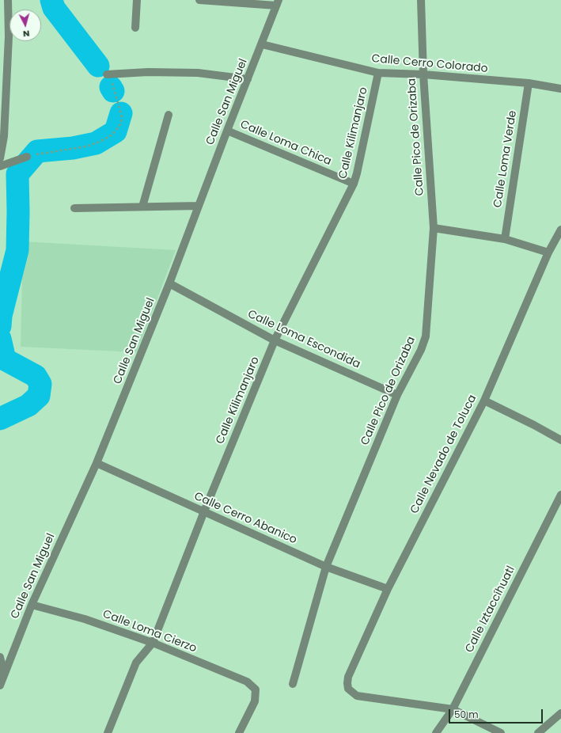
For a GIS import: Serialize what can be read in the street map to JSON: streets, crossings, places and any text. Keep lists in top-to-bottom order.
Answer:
{
  "streets": {
    "street": [
      "Calle Cerro Colorado",
      "Calle San Miguel",
      "Calle Kilimanjaro",
      "Calle Pico de Orizaba",
      "Calle Loma Chica",
      "Calle Loma Verde",
      "Calle Loma Escondida",
      "Calle Nevado de Toluca",
      "Calle Cerro Abanico",
      "Calle Iztaccíhuatl",
      "Calle Loma Cierzo"
    ]
  },
  "crossings": [
    ["Calle Cerro Colorado", "Calle San Miguel"],
    ["Calle Cerro Colorado", "Calle Kilimanjaro"],
    ["Calle Cerro Colorado", "Calle Pico de Orizaba"],
    ["Calle Cerro Colorado", "Calle Loma Verde"],
    ["Calle San Miguel", "Calle Loma Chica"],
    ["Calle San Miguel", "Calle Loma Escondida"],
    ["Calle San Miguel", "Calle Cerro Abanico"],
    ["Calle San Miguel", "Calle Loma Cierzo"],
    ["Calle Kilimanjaro", "Calle Loma Chica"],
    ["Calle Kilimanjaro", "Calle Loma Escondida"],
    ["Calle Kilimanjaro", "Calle Cerro Abanico"],
    ["Calle Kilimanjaro", "Calle Loma Cierzo"],
    ["Calle Pico de Orizaba", "Calle Loma Escondida"],
    ["Calle Pico de Orizaba", "Calle Cerro Abanico"],
    ["Calle Nevado de Toluca", "Calle Cerro Abanico"],
    ["Calle Nevado de Toluca", "Calle Iztaccíhuatl"]
  ],
  "scale_bar": "50 m",
  "north": "bottom"
}
